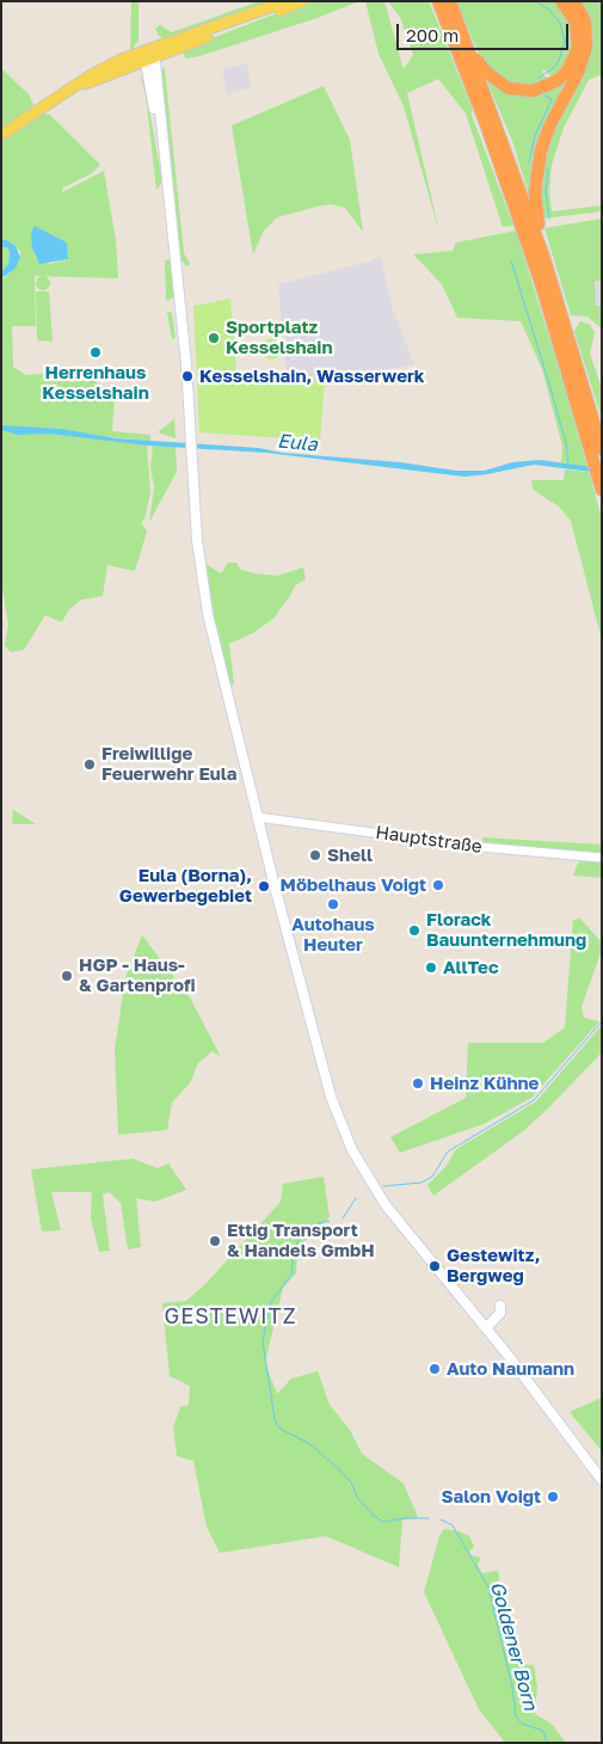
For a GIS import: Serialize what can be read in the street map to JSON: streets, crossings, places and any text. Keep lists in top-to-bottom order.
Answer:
{
  "streets": {
    "street": ["Hauptstraße"]
  },
  "districts": ["GESTEWITZ"],
  "water": ["Eula", "Goldener Born"],
  "places": [
    "Sportplatz Kesselshain",
    "Herrenhaus Kesselshain",
    "Kesselshain, Wasserwerk",
    "Freiwillige Feuerwehr Eula",
    "Shell",
    "Möbelhaus Voigt",
    "Eula (Borna), Gewerbegebiet",
    "Autohaus Heuter",
    "Florack Bauunternehmung",
    "AllTec",
    "HGP - Haus- & Gartenprofi",
    "Heinz Kühne",
    "Ettig Transport & Handels GmbH",
    "Gestewitz, Bergweg",
    "Auto Naumann",
    "Salon Voigt"
  ],
  "scale_bar": "200 m"
}
